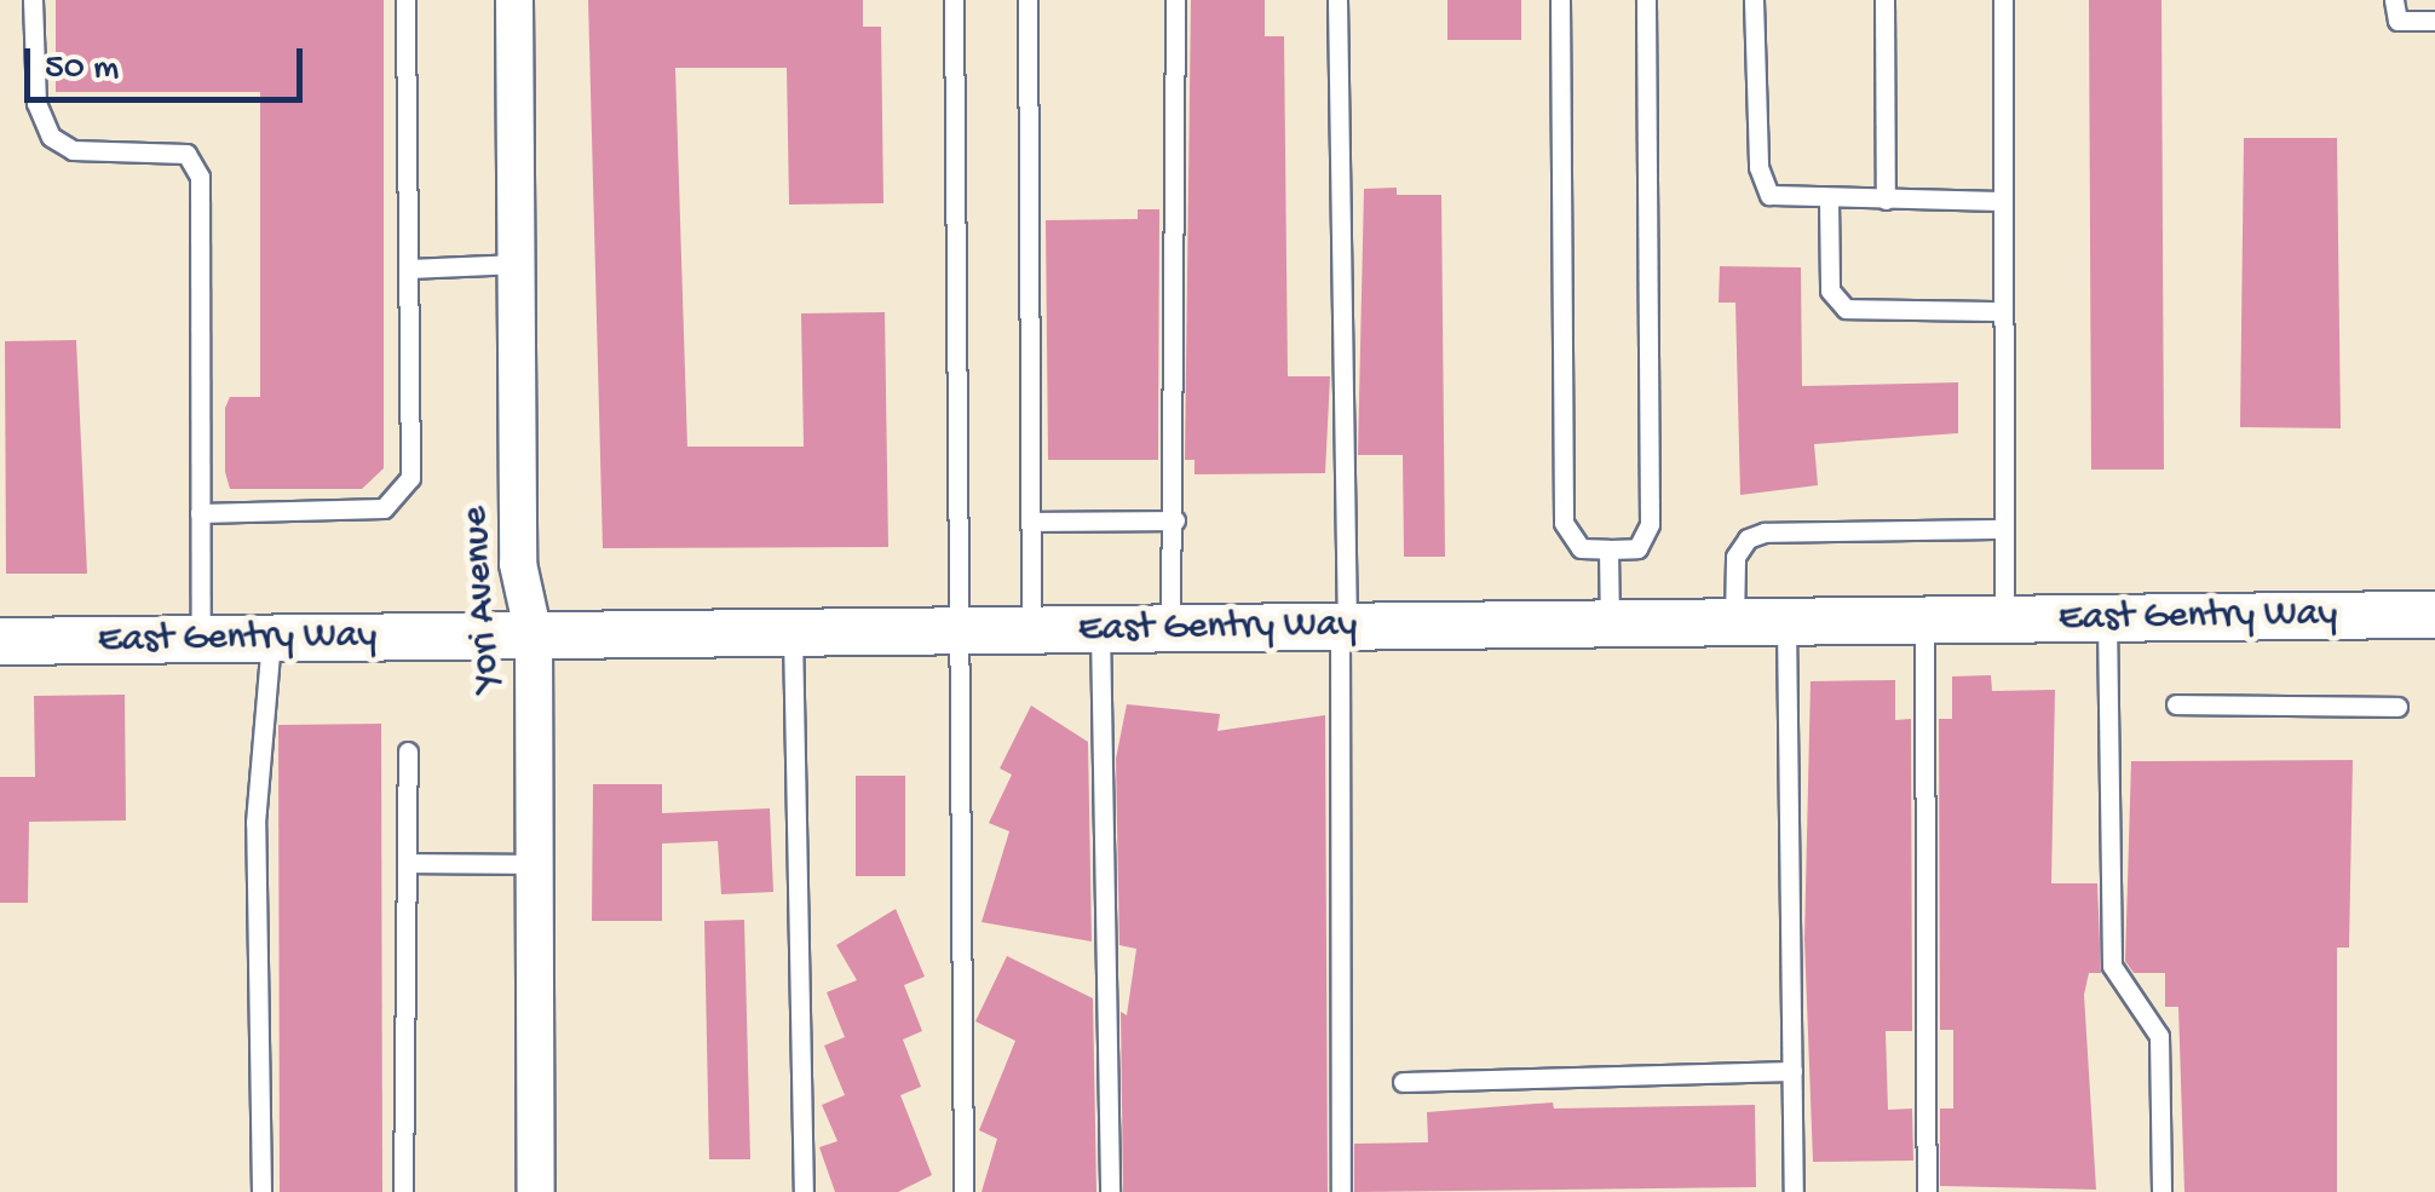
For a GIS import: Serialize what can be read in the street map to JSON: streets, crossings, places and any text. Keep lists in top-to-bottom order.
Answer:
{
  "streets": {
    "street": ["Yori Avenue", "East Gentry Way"]
  },
  "crossings": [
    ["Yori Avenue", "East Gentry Way"]
  ],
  "scale_bar": "50 m"
}
